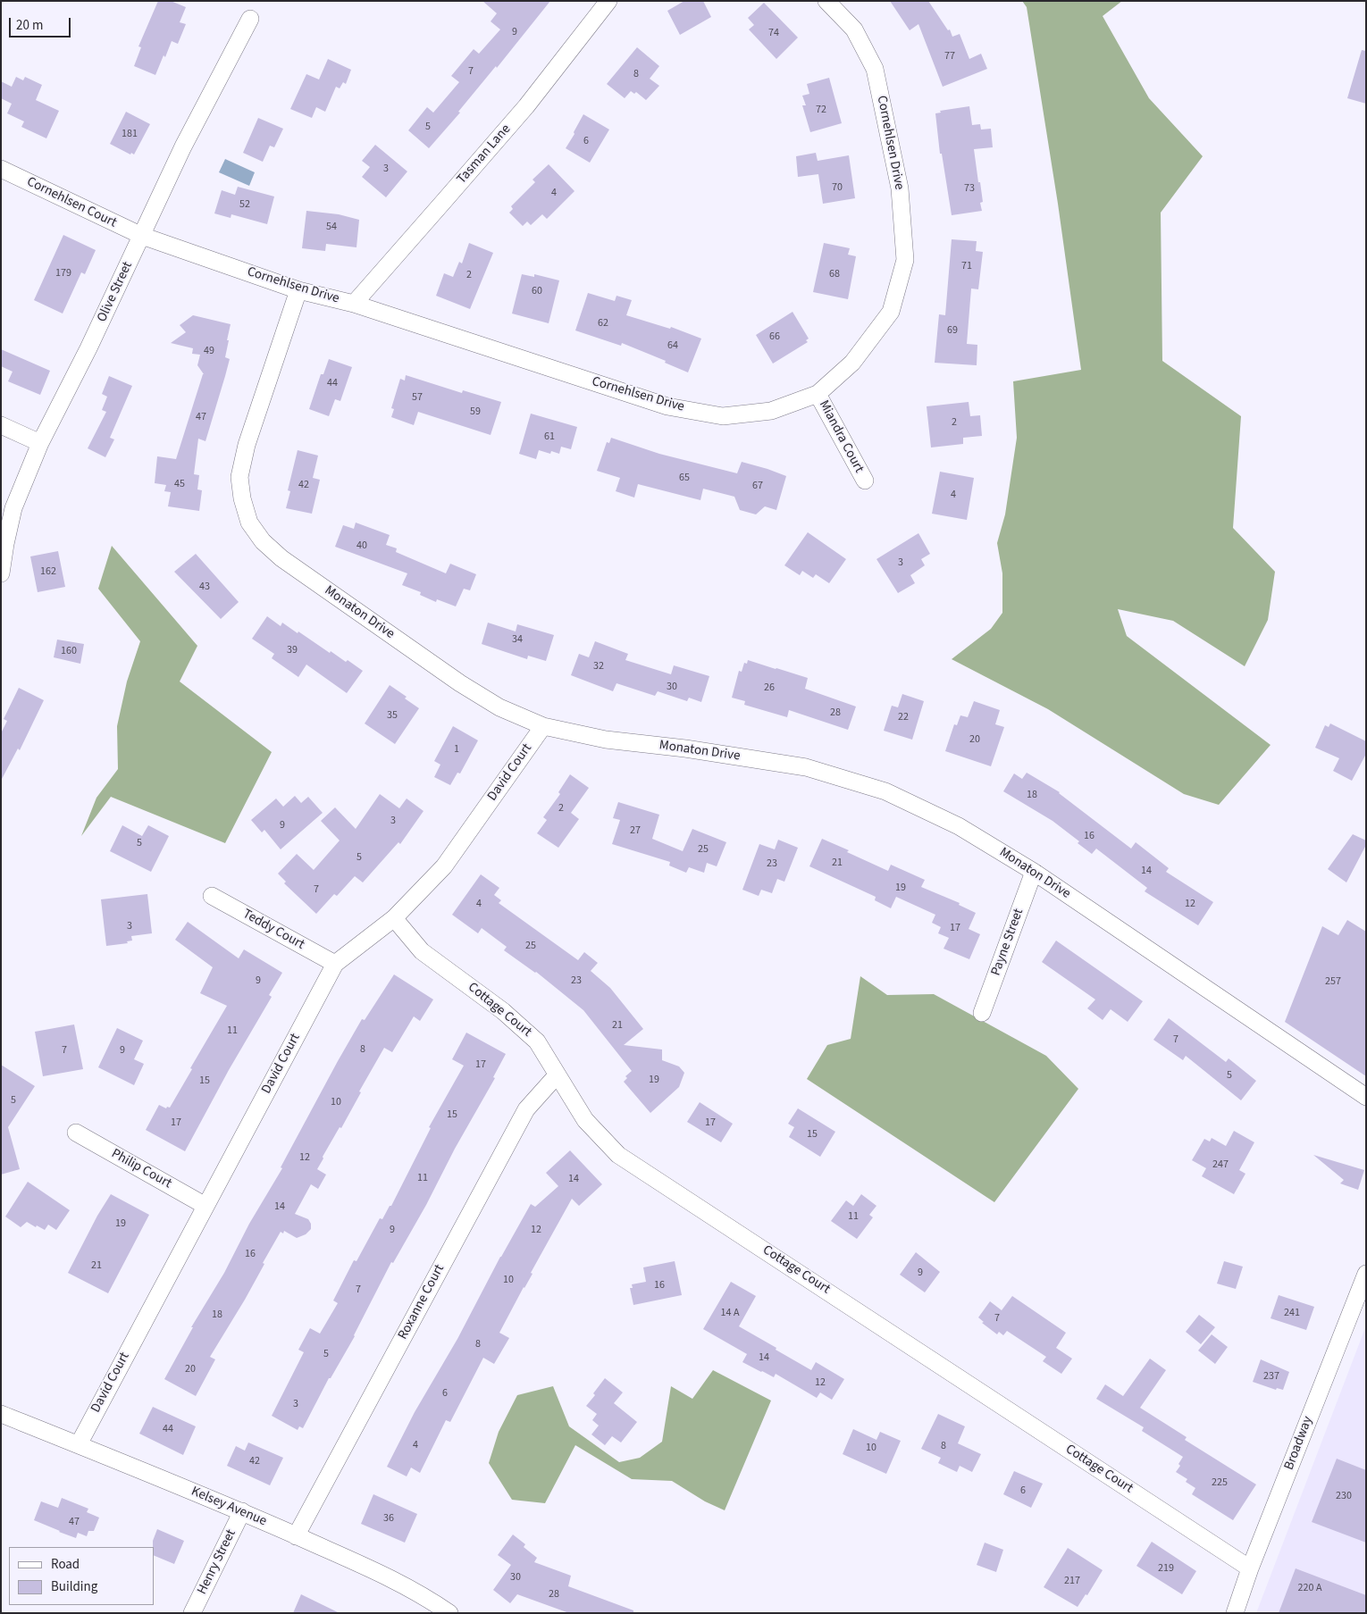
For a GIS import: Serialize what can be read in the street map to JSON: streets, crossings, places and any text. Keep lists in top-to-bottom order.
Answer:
{
  "streets": {
    "street": [
      "Cornehlsen Drive",
      "Tasman Lane",
      "Cornehlsen Court",
      "Olive Street",
      "Miandra Court",
      "Monaton Drive",
      "David Court",
      "Teddy Court",
      "Payne Street",
      "Cottage Court",
      "Philip Court",
      "Roxanne Court",
      "Broadway",
      "Kelsey Avenue",
      "Henry Street"
    ]
  },
  "crossings": [
    ["Cornehlsen Drive", "Tasman Lane"],
    ["Cornehlsen Drive", "Cornehlsen Court"],
    ["Cornehlsen Drive", "Olive Street"],
    ["Cornehlsen Drive", "Miandra Court"],
    ["Cornehlsen Drive", "Monaton Drive"],
    ["Cornehlsen Court", "Olive Street"],
    ["Monaton Drive", "David Court"],
    ["Monaton Drive", "Payne Street"],
    ["David Court", "Teddy Court"],
    ["David Court", "Cottage Court"],
    ["David Court", "Philip Court"],
    ["David Court", "Kelsey Avenue"],
    ["Cottage Court", "Roxanne Court"],
    ["Cottage Court", "Broadway"],
    ["Roxanne Court", "Kelsey Avenue"],
    ["Kelsey Avenue", "Henry Street"]
  ],
  "house_numbers": [
    "9",
    "74",
    "77",
    "7",
    "8",
    "72",
    "5",
    "181",
    "6",
    "3",
    "70",
    "73",
    "4",
    "52",
    "54",
    "71",
    "179",
    "68",
    "2",
    "60",
    "62",
    "69",
    "66",
    "64",
    "49",
    "44",
    "57",
    "59",
    "47",
    "2",
    "61",
    "65",
    "45",
    "42",
    "67",
    "4",
    "40",
    "3",
    "162",
    "43",
    "34",
    "39",
    "160",
    "32",
    "30",
    "26",
    "28",
    "35",
    "22",
    "20",
    "1",
    "18",
    "2",
    "3",
    "9",
    "27",
    "16",
    "5",
    "25",
    "5",
    "21",
    "23",
    "14",
    "19",
    "7",
    "4",
    "12",
    "3",
    "17",
    "25",
    "9",
    "23",
    "257",
    "21",
    "11",
    "7",
    "8",
    "7",
    "9",
    "17",
    "5",
    "19",
    "15",
    "5",
    "10",
    "15",
    "17",
    "17",
    "15",
    "12",
    "247",
    "11",
    "14",
    "14",
    "11",
    "19",
    "9",
    "12",
    "16",
    "21",
    "9",
    "10",
    "16",
    "7",
    "14 A",
    "241",
    "18",
    "7",
    "8",
    "5",
    "14",
    "20",
    "237",
    "12",
    "6",
    "3",
    "44",
    "4",
    "8",
    "10",
    "42",
    "225",
    "6",
    "230",
    "36",
    "47",
    "219",
    "30",
    "217",
    "220 A",
    "28"
  ],
  "legend": ["Road", "Building"],
  "scale_bar": "20 m"
}
